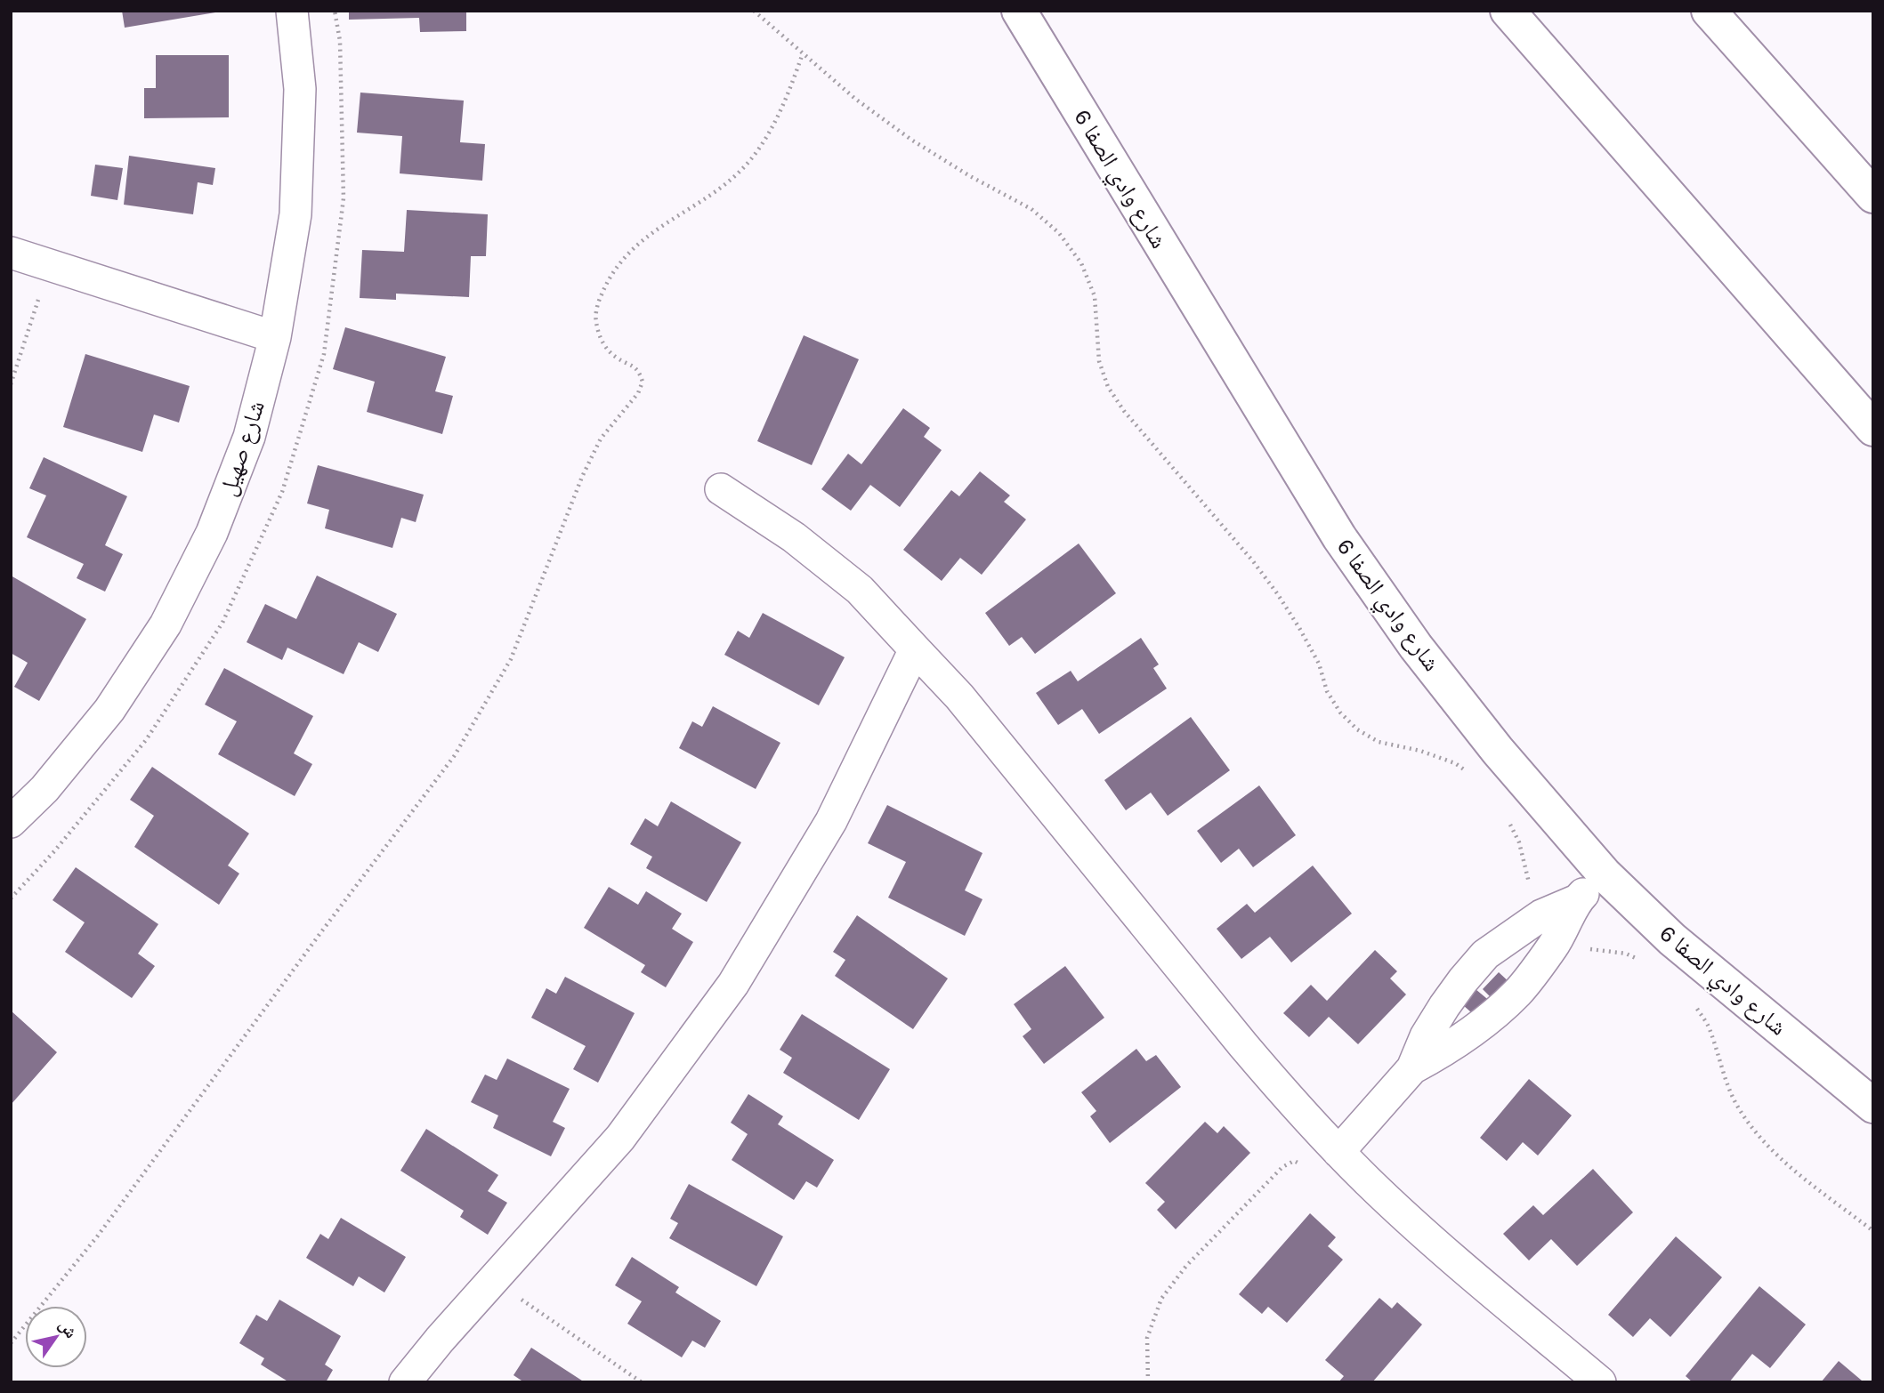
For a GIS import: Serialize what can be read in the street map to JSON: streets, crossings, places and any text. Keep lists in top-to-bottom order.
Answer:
{
  "streets": {
    "main road": ["شارع وادي الصفا 6"],
    "street": ["شارع صهيل"]
  },
  "north": "top right"
}
